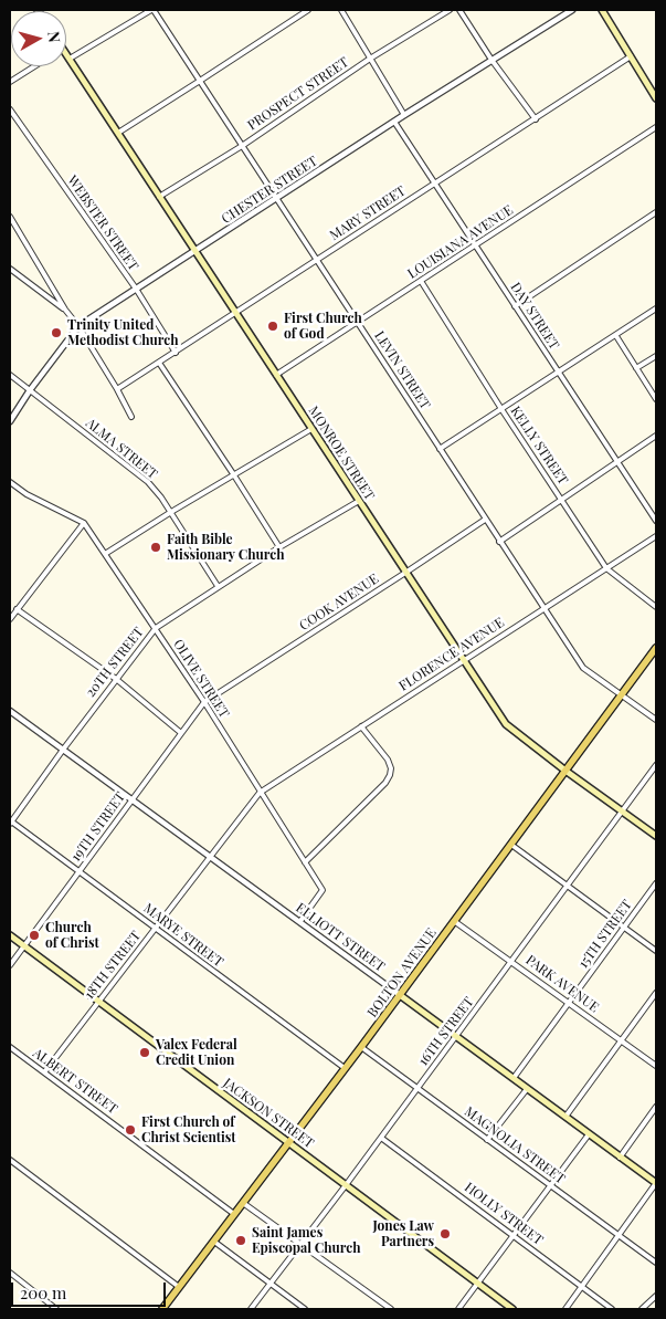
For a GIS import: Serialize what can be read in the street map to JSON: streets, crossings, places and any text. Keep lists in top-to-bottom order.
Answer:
{
  "streets": {
    "main road": [
      "MONROE STREET",
      "ELLIOTT STREET",
      "BOLTON AVENUE",
      "JACKSON STREET"
    ],
    "street": [
      "PROSPECT STREET",
      "CHESTER STREET",
      "MARY STREET",
      "WEBSTER STREET",
      "LOUISIANA AVENUE",
      "DAY STREET",
      "LEVIN STREET",
      "KELLY STREET",
      "ALMA STREET",
      "COOK AVENUE",
      "FLORENCE AVENUE",
      "20TH STREET",
      "OLIVE STREET",
      "19TH STREET",
      "15TH STREET",
      "MARYE STREET",
      "18TH STREET",
      "PARK AVENUE",
      "16TH STREET",
      "ALBERT STREET",
      "MAGNOLIA STREET",
      "HOLLY STREET"
    ]
  },
  "crossings": [
    ["PROSPECT STREET", "LEVIN STREET"],
    ["PROSPECT STREET", "MONROE STREET"],
    ["CHESTER STREET", "WEBSTER STREET"],
    ["CHESTER STREET", "DAY STREET"],
    ["CHESTER STREET", "LEVIN STREET"],
    ["CHESTER STREET", "ALMA STREET"],
    ["CHESTER STREET", "MONROE STREET"],
    ["MARY STREET", "WEBSTER STREET"],
    ["MARY STREET", "DAY STREET"],
    ["MARY STREET", "LEVIN STREET"],
    ["MARY STREET", "MONROE STREET"],
    ["LOUISIANA AVENUE", "DAY STREET"],
    ["LOUISIANA AVENUE", "LEVIN STREET"],
    ["LOUISIANA AVENUE", "KELLY STREET"],
    ["LOUISIANA AVENUE", "MONROE STREET"],
    ["LEVIN STREET", "COOK AVENUE"],
    ["LEVIN STREET", "FLORENCE AVENUE"],
    ["LEVIN STREET", "BOLTON AVENUE"],
    ["KELLY STREET", "FLORENCE AVENUE"],
    ["ALMA STREET", "20TH STREET"],
    ["MONROE STREET", "COOK AVENUE"],
    ["MONROE STREET", "FLORENCE AVENUE"],
    ["MONROE STREET", "20TH STREET"],
    ["MONROE STREET", "BOLTON AVENUE"],
    ["MONROE STREET", "16TH STREET"],
    ["COOK AVENUE", "OLIVE STREET"],
    ["COOK AVENUE", "19TH STREET"],
    ["FLORENCE AVENUE", "OLIVE STREET"],
    ["FLORENCE AVENUE", "18TH STREET"],
    ["20TH STREET", "OLIVE STREET"],
    ["20TH STREET", "MARYE STREET"],
    ["20TH STREET", "ELLIOTT STREET"],
    ["OLIVE STREET", "19TH STREET"],
    ["OLIVE STREET", "ELLIOTT STREET"],
    ["OLIVE STREET", "18TH STREET"],
    ["19TH STREET", "MARYE STREET"],
    ["19TH STREET", "ELLIOTT STREET"],
    ["19TH STREET", "JACKSON STREET"],
    ["15TH STREET", "ELLIOTT STREET"],
    ["15TH STREET", "PARK AVENUE"],
    ["MARYE STREET", "18TH STREET"],
    ["MARYE STREET", "BOLTON AVENUE"],
    ["ELLIOTT STREET", "18TH STREET"],
    ["ELLIOTT STREET", "BOLTON AVENUE"],
    ["ELLIOTT STREET", "16TH STREET"],
    ["18TH STREET", "ALBERT STREET"],
    ["18TH STREET", "JACKSON STREET"],
    ["BOLTON AVENUE", "PARK AVENUE"],
    ["BOLTON AVENUE", "ALBERT STREET"],
    ["BOLTON AVENUE", "JACKSON STREET"],
    ["BOLTON AVENUE", "MAGNOLIA STREET"],
    ["PARK AVENUE", "16TH STREET"],
    ["16TH STREET", "JACKSON STREET"],
    ["16TH STREET", "MAGNOLIA STREET"],
    ["16TH STREET", "HOLLY STREET"]
  ],
  "places": [
    "First Church of God",
    "Trinity United Methodist Church",
    "Faith Bible Missionary Church",
    "Church of Christ",
    "Valex Federal Credit Union",
    "First Church of Christ Scientist",
    "Jones Law Partners",
    "Saint James Episcopal Church"
  ],
  "scale_bar": "200 m",
  "north": "right"
}
